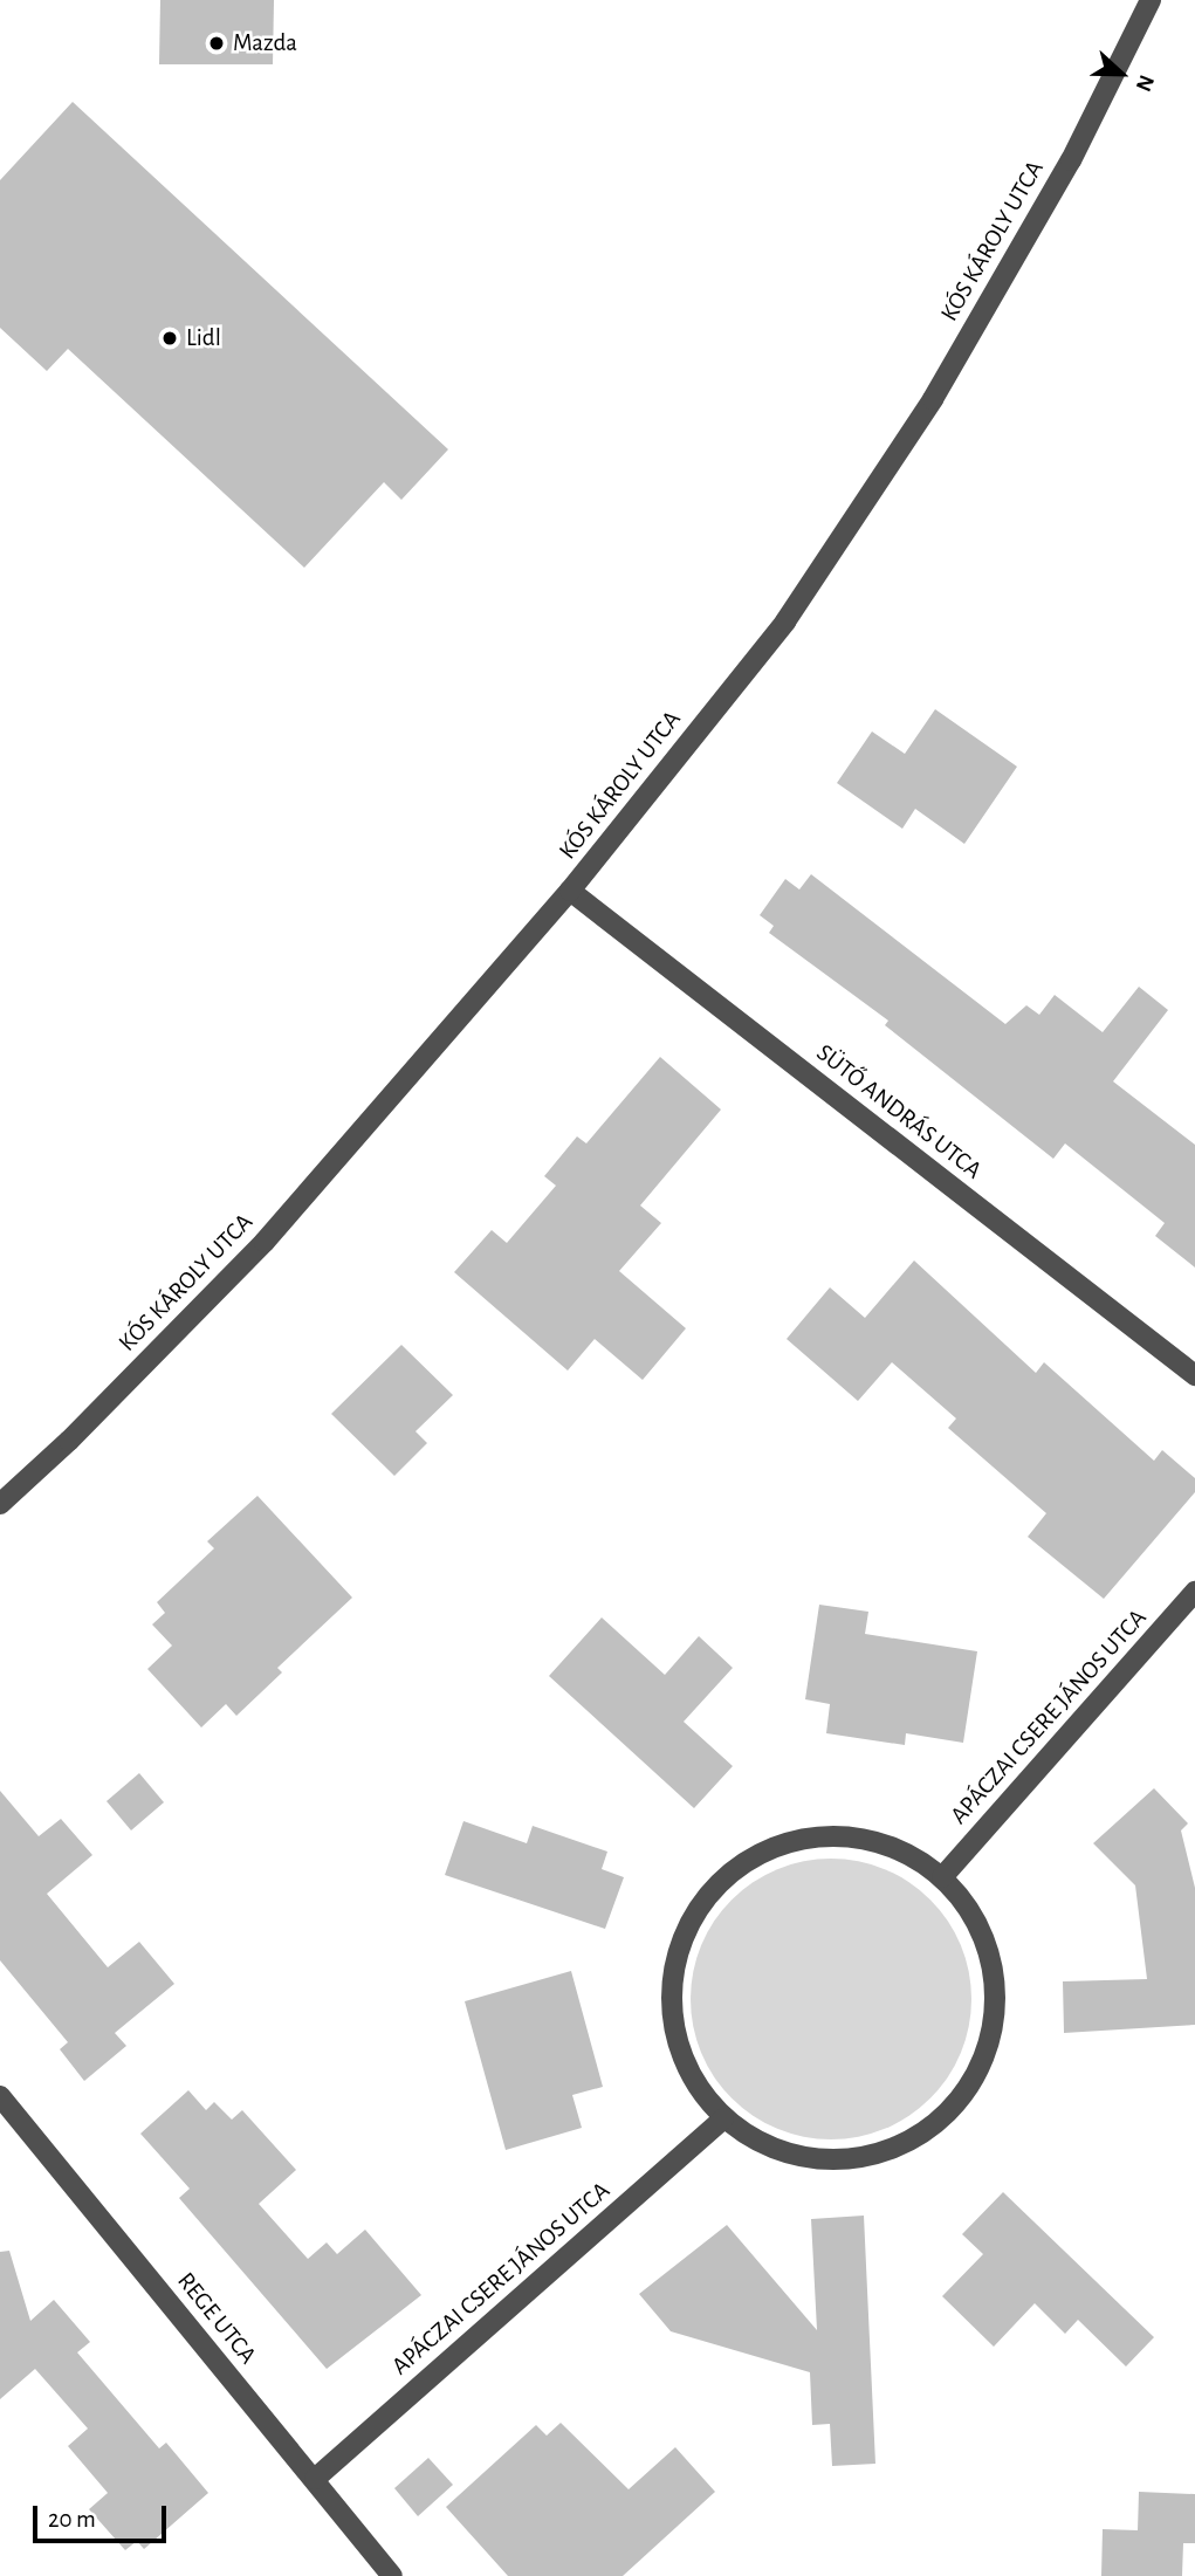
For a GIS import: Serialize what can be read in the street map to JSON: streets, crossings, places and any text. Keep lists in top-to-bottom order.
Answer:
{
  "streets": {
    "street": [
      "KÓS KÁROLY UTCA",
      "SÜTŐ ANDRÁS UTCA",
      "APÁCZAI CSERE JÁNOS UTCA",
      "REGE UTCA"
    ]
  },
  "crossings": [
    ["KÓS KÁROLY UTCA", "SÜTŐ ANDRÁS UTCA"],
    ["APÁCZAI CSERE JÁNOS UTCA", "REGE UTCA"]
  ],
  "places": ["Mazda", "Lidl"],
  "scale_bar": "20 m",
  "north": "right"
}
